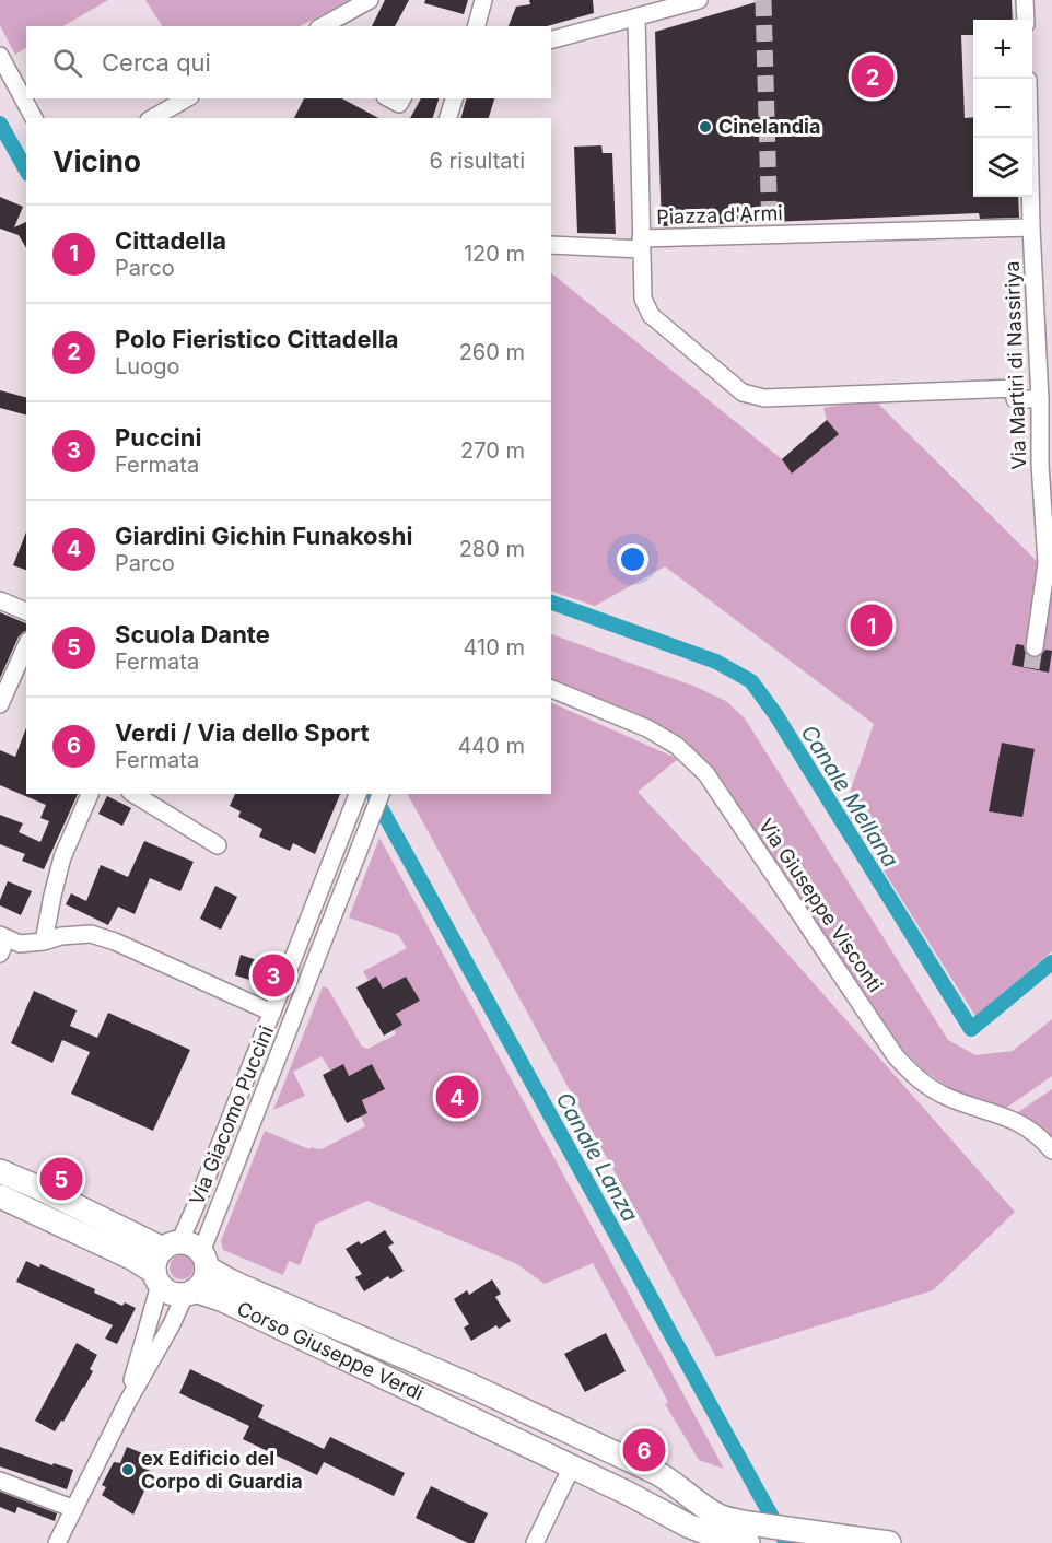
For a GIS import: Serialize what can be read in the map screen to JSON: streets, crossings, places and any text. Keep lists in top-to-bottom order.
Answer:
{
  "streets": {
    "street": [
      "Piazza d'Armi",
      "Via Martiri di Nassiriya",
      "Via Giuseppe Visconti",
      "Via Giacomo Puccini",
      "Corso Giuseppe Verdi"
    ]
  },
  "crossings": [
    ["Piazza d'Armi", "Via Martiri di Nassiriya"],
    ["Via Giacomo Puccini", "Corso Giuseppe Verdi"]
  ],
  "water": ["Canale Mellana", "Canale Lanza"],
  "places": ["Cinelandia", "ex Edificio del Corpo di Guardia"],
  "page": {
    "map_buttons": ["+", "−"],
    "search": "Cerca qui",
    "pins": [
      "2",
      "1",
      "3",
      "4",
      "5",
      "6"
    ],
    "heading": ["Vicino", "6 risultati"],
    "list": [
      {
        "mark": "1",
        "name": "Cittadella",
        "note": "Parco",
        "value": "120 m"
      },
      {
        "mark": "2",
        "name": "Polo Fieristico Cittadella",
        "note": "Luogo",
        "value": "260 m"
      },
      {
        "mark": "3",
        "name": "Puccini",
        "note": "Fermata",
        "value": "270 m"
      },
      {
        "mark": "4",
        "name": "Giardini Gichin Funakoshi",
        "note": "Parco",
        "value": "280 m"
      },
      {
        "mark": "5",
        "name": "Scuola Dante",
        "note": "Fermata",
        "value": "410 m"
      },
      {
        "mark": "6",
        "name": "Verdi / Via dello Sport",
        "note": "Fermata",
        "value": "440 m"
      }
    ]
  }
}
